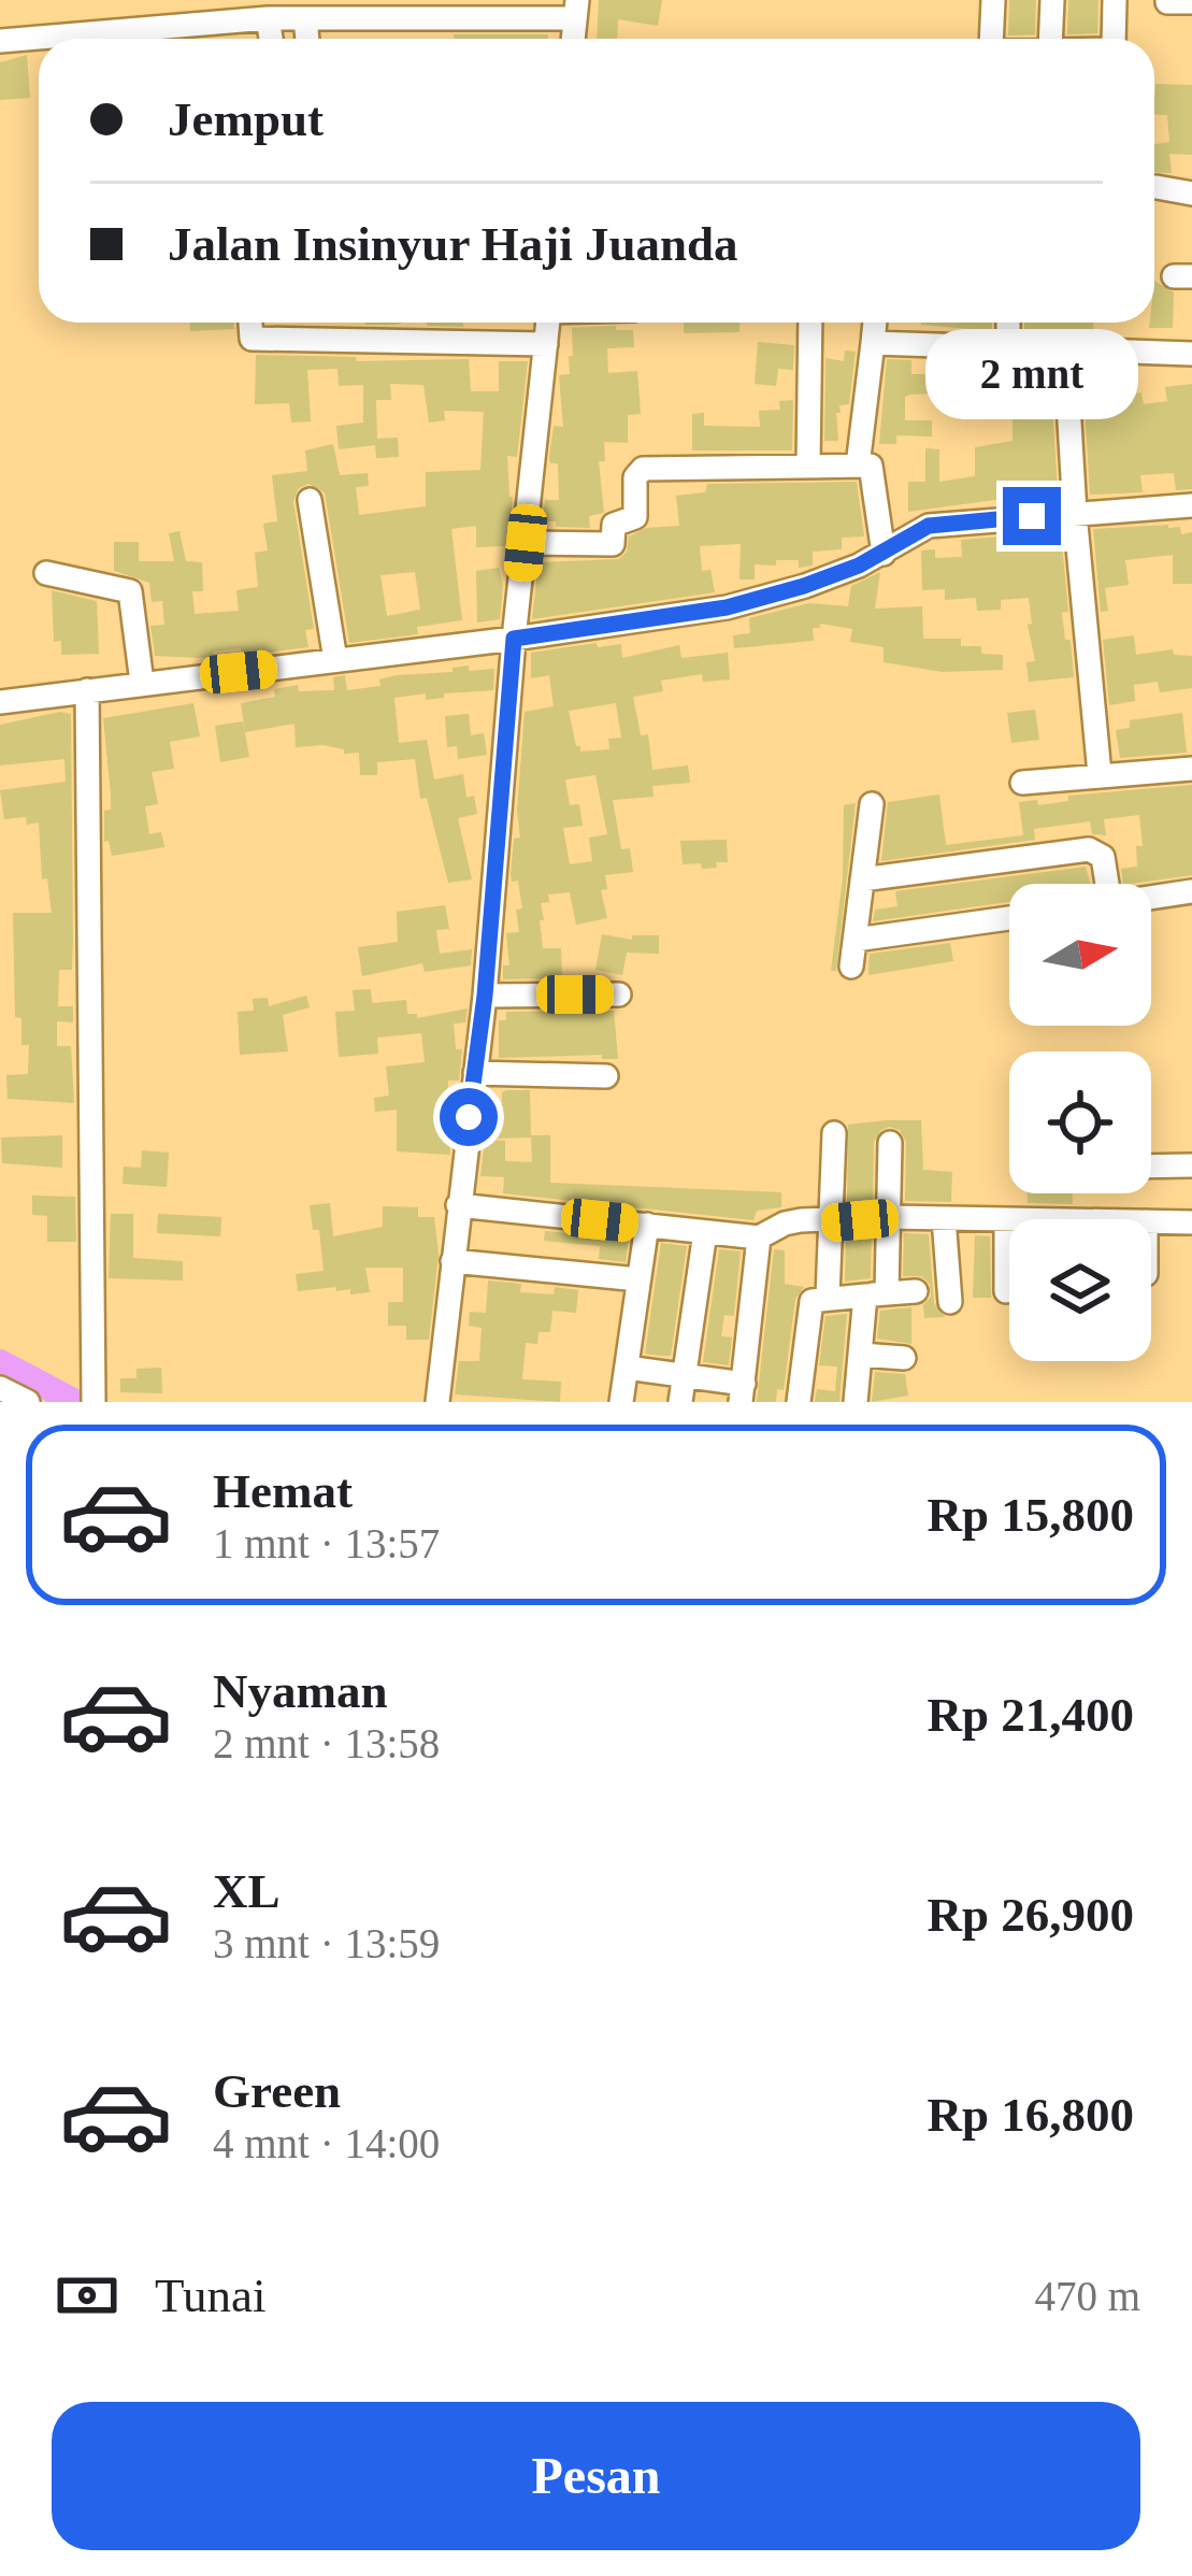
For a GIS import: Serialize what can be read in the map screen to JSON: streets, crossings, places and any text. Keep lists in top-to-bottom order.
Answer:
{
  "north": "right",
  "page": {
    "banner": ["Jemput", "Jalan Insinyur Haji Juanda"],
    "bubble": "2 mnt",
    "list": [
      {
        "name": "Hemat",
        "note": "1 mnt · 13:57",
        "value": "Rp 15,800"
      },
      {
        "name": "Nyaman",
        "note": "2 mnt · 13:58",
        "value": "Rp 21,400"
      },
      {
        "name": "XL",
        "note": "3 mnt · 13:59",
        "value": "Rp 26,900"
      },
      {
        "name": "Green",
        "note": "4 mnt · 14:00",
        "value": "Rp 16,800"
      }
    ],
    "pay": ["Tunai", "470 m"],
    "buttons": "Pesan"
  }
}
